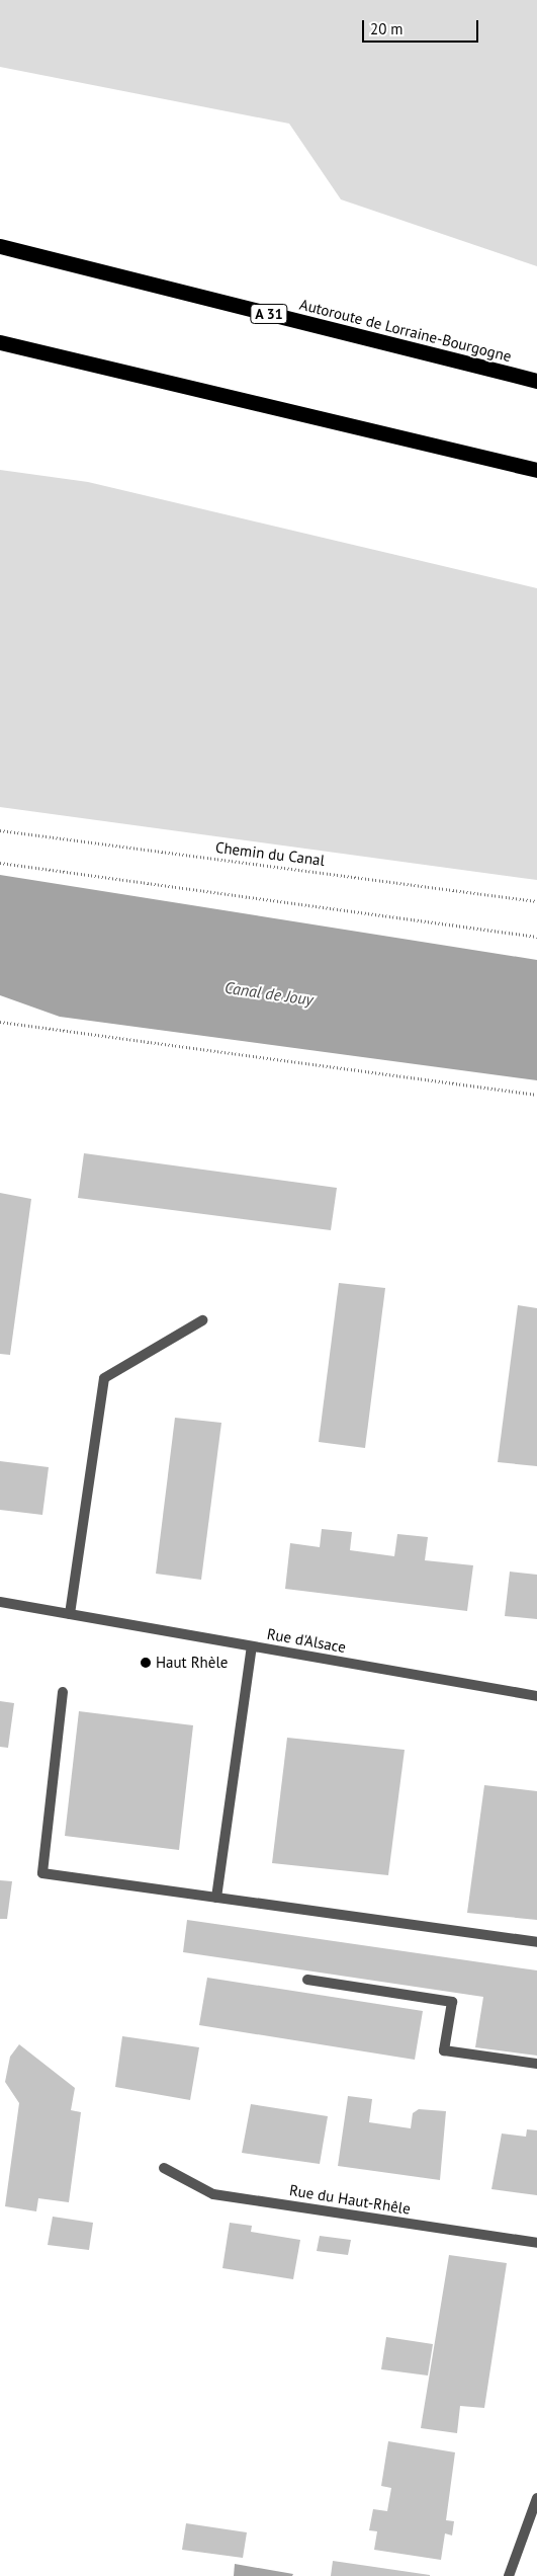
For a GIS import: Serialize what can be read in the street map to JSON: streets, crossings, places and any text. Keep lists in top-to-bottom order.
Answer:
{
  "streets": {
    "highway": ["A 31", "Autoroute de Lorraine-Bourgogne"],
    "street": ["Rue d'Alsace", "Rue du Haut-Rhêle"],
    "path": ["Chemin du Canal"]
  },
  "water": ["Canal de Jouy"],
  "places": ["Haut Rhèle"],
  "scale_bar": "20 m"
}
